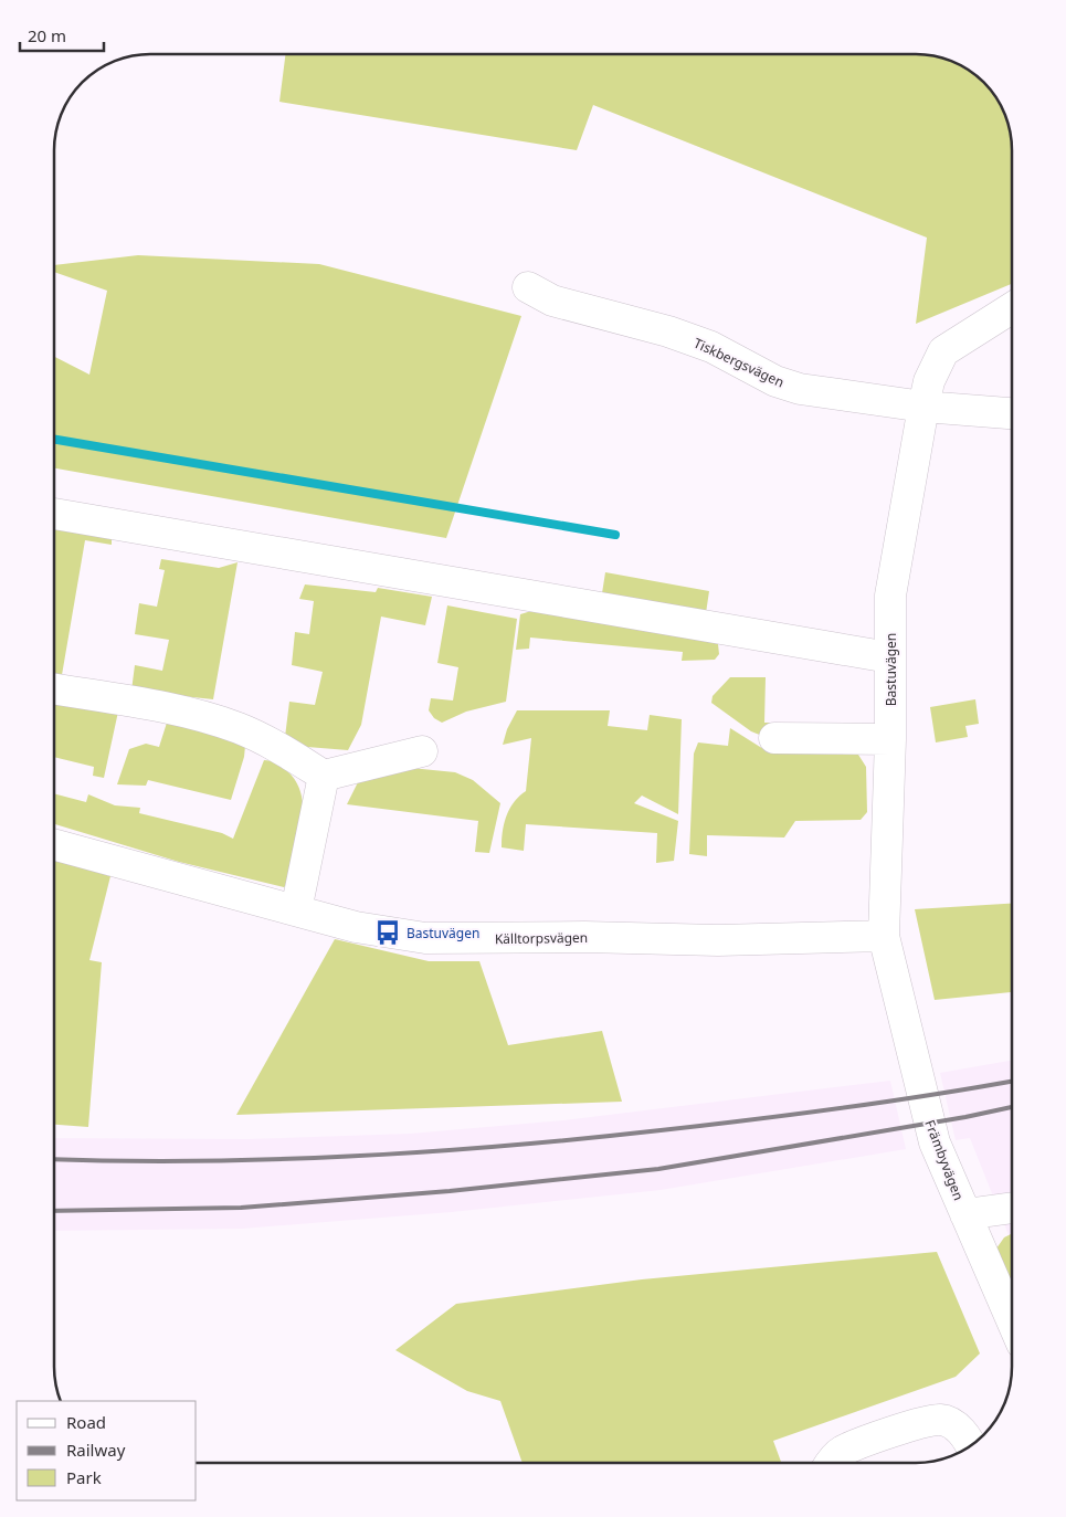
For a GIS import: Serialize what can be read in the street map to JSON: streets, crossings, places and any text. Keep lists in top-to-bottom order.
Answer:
{
  "streets": {
    "street": [
      "Tiskbergsvägen",
      "Bastuvägen",
      "Källtorpsvägen",
      "Främbyvägen"
    ]
  },
  "crossings": [
    ["Tiskbergsvägen", "Bastuvägen"],
    ["Bastuvägen", "Källtorpsvägen"],
    ["Bastuvägen", "Främbyvägen"],
    ["Källtorpsvägen", "Främbyvägen"]
  ],
  "places": {
    "bus stop": ["Bastuvägen"]
  },
  "legend": ["Road", "Railway", "Park"],
  "scale_bar": "20 m"
}
